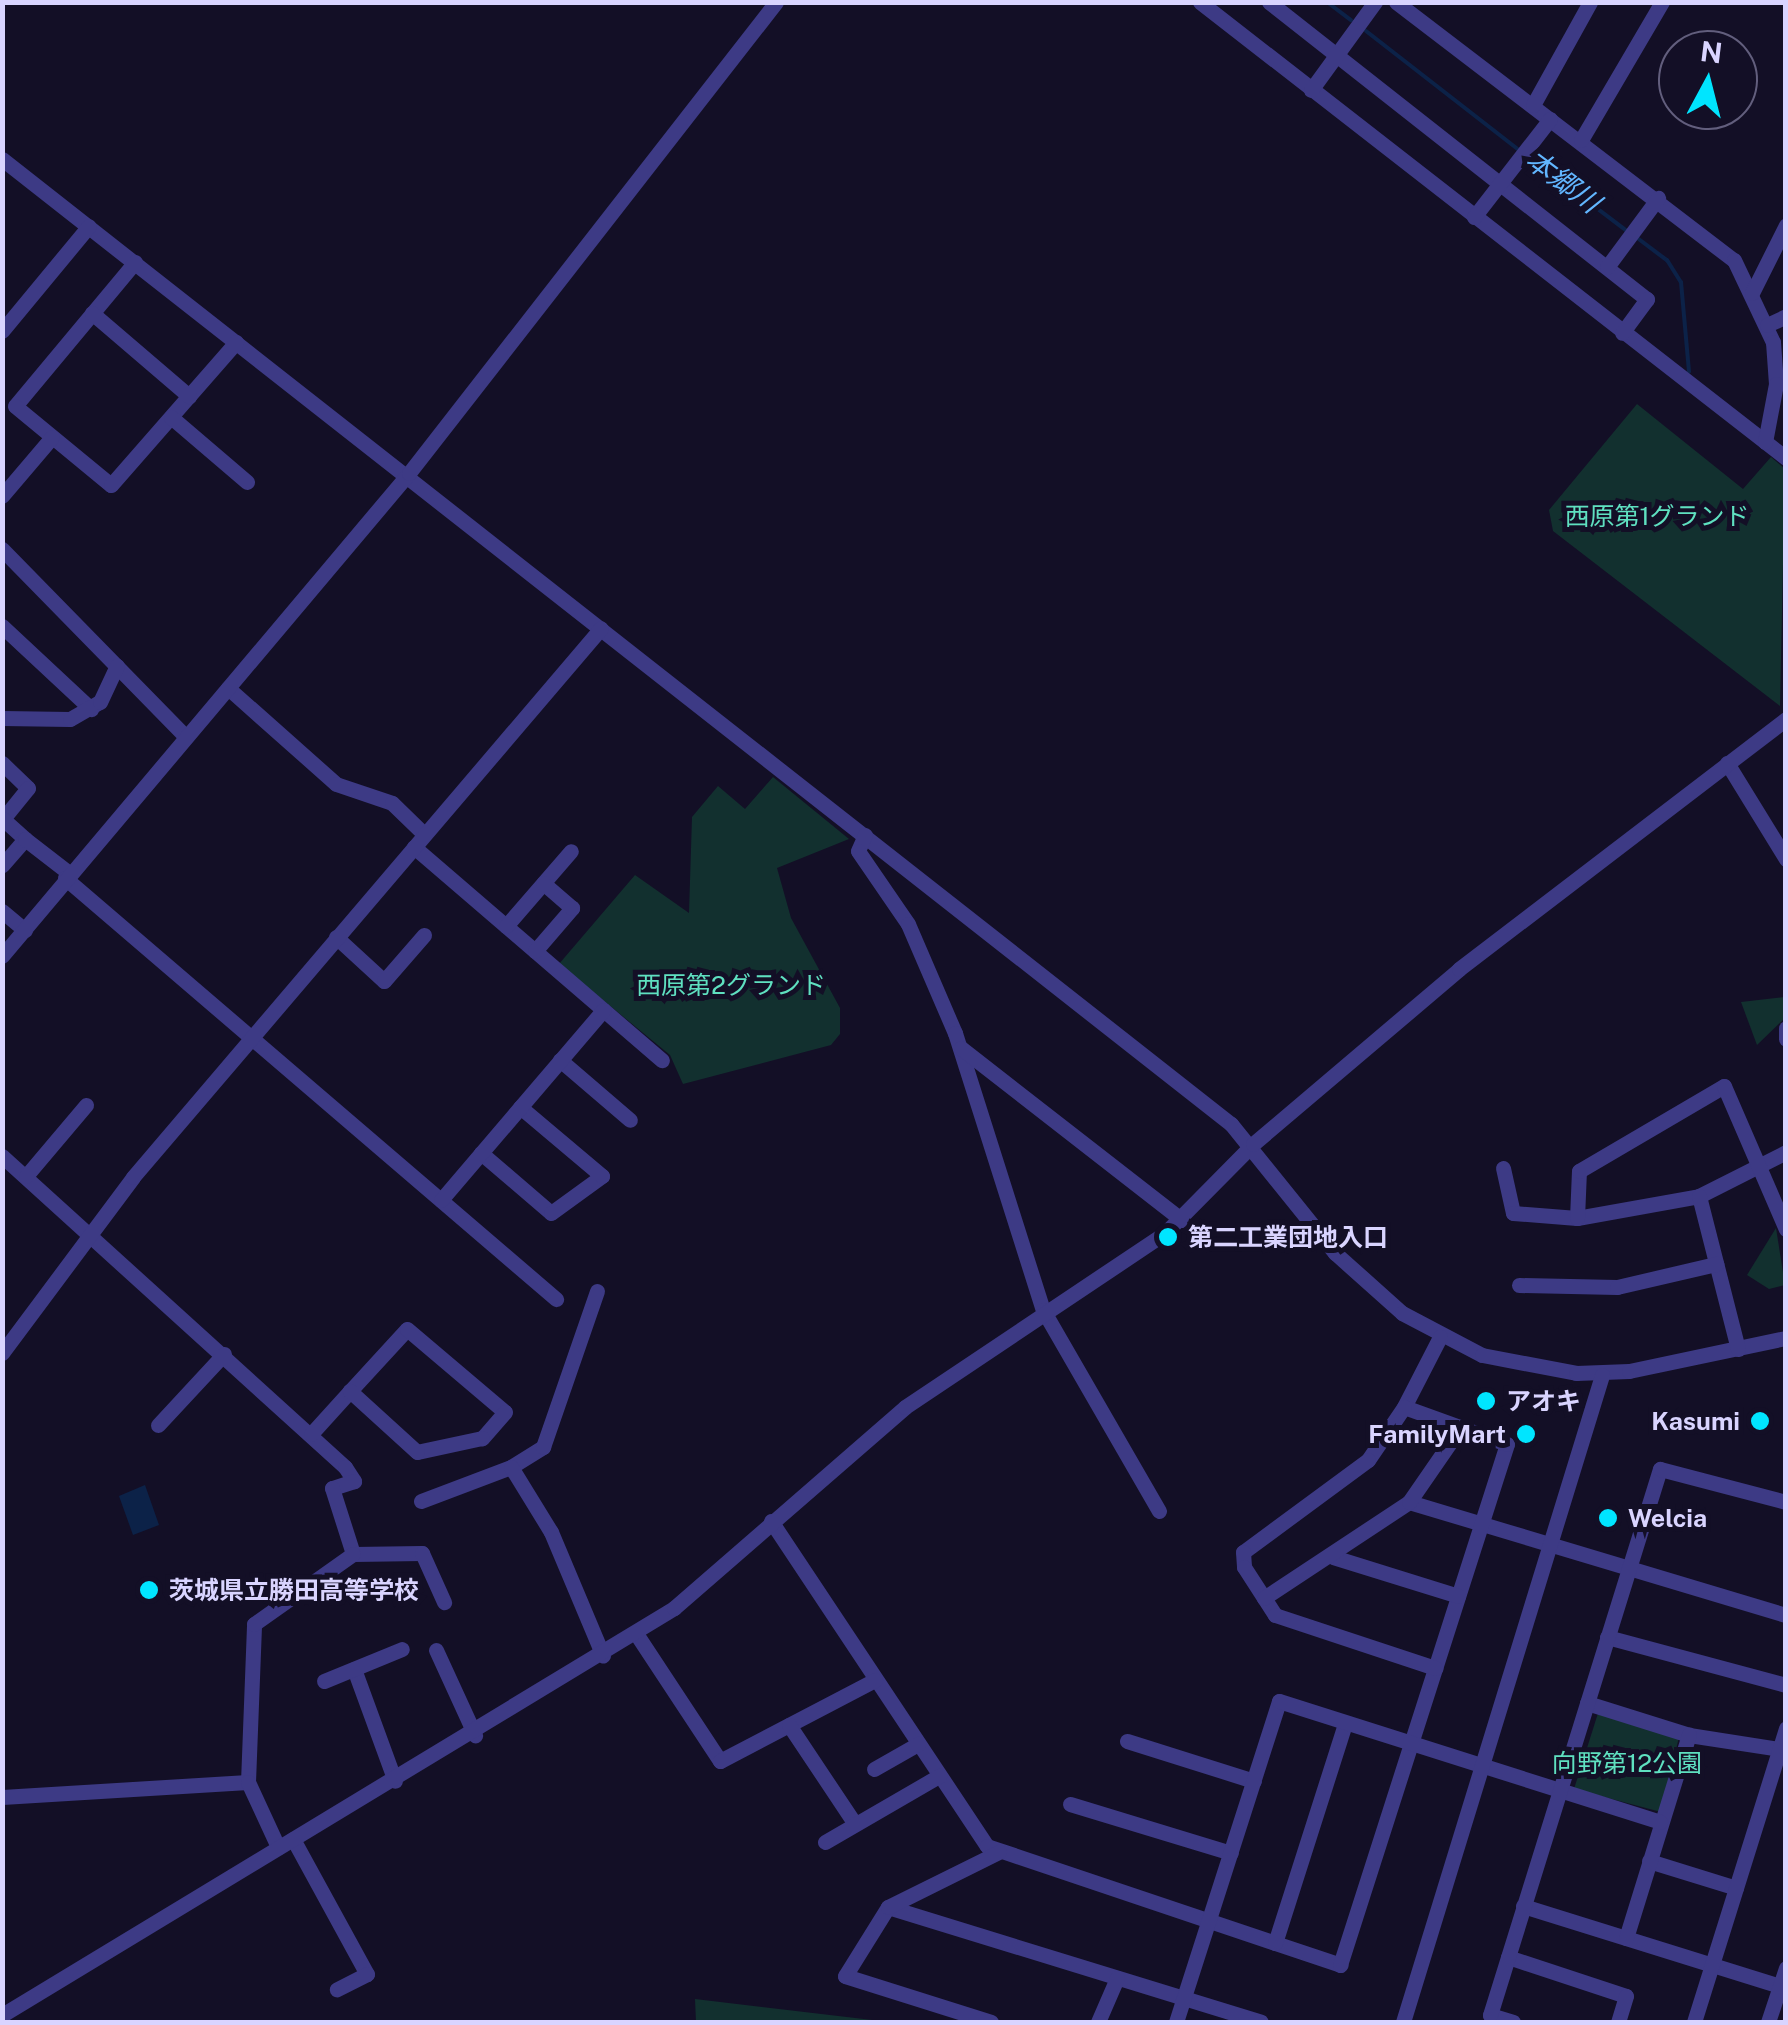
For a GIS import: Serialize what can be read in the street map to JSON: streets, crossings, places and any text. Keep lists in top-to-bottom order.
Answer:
{
  "water": ["本郷川"],
  "parks": ["西原第1グランド", "西原第2グランド", "向野第12公園"],
  "places": [
    "第二工業団地入口",
    "アオキ",
    "Kasumi",
    "FamilyMart",
    "Welcia",
    "茨城県立勝田高等学校"
  ],
  "north": "top"
}
